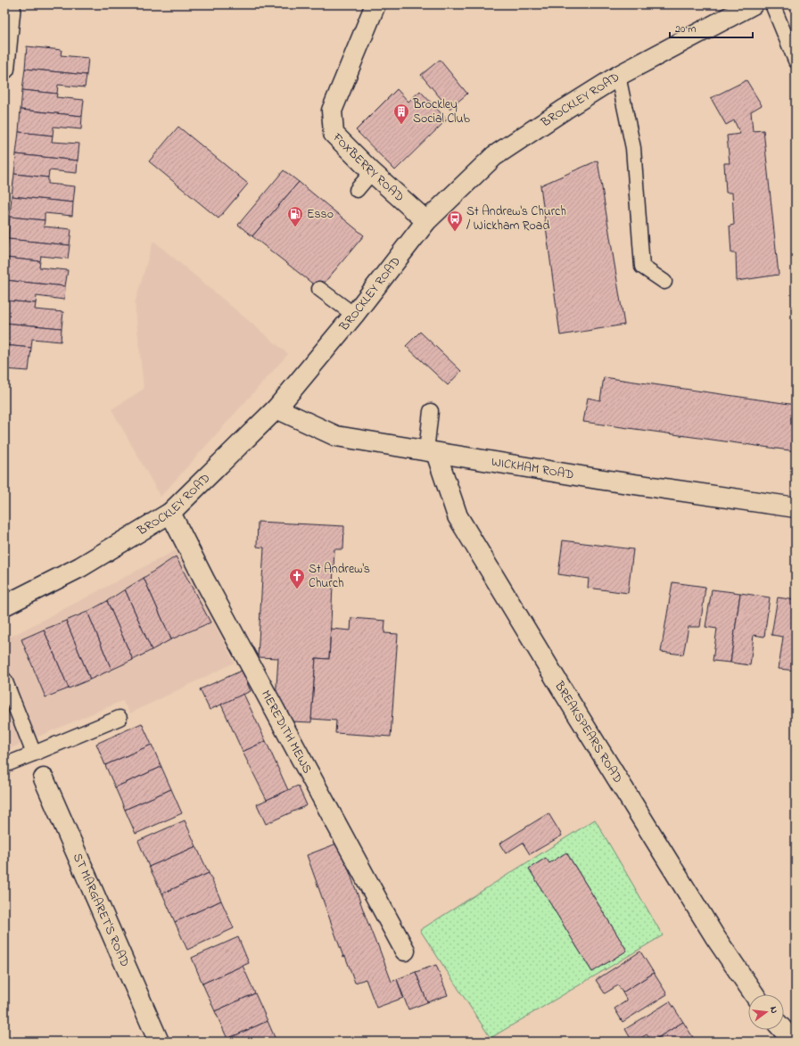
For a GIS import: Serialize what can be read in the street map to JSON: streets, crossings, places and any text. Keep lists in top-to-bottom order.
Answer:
{
  "streets": {
    "street": [
      "BROCKLEY ROAD",
      "FOXBERRY ROAD",
      "WICKHAM ROAD",
      "MEREDITH MEWS",
      "BREAKSPEARS ROAD",
      "ST MARGARET'S ROAD"
    ]
  },
  "crossings": [
    ["BROCKLEY ROAD", "FOXBERRY ROAD"],
    ["BROCKLEY ROAD", "WICKHAM ROAD"],
    ["BROCKLEY ROAD", "MEREDITH MEWS"],
    ["WICKHAM ROAD", "BREAKSPEARS ROAD"]
  ],
  "places": {
    "building": ["Brockley Social Club"],
    "fuel station": ["Esso"],
    "bus stop": ["St Andrew's Church / Wickham Road"],
    "church": ["St Andrew's Church"]
  },
  "scale_bar": "20 m",
  "north": "right"
}
